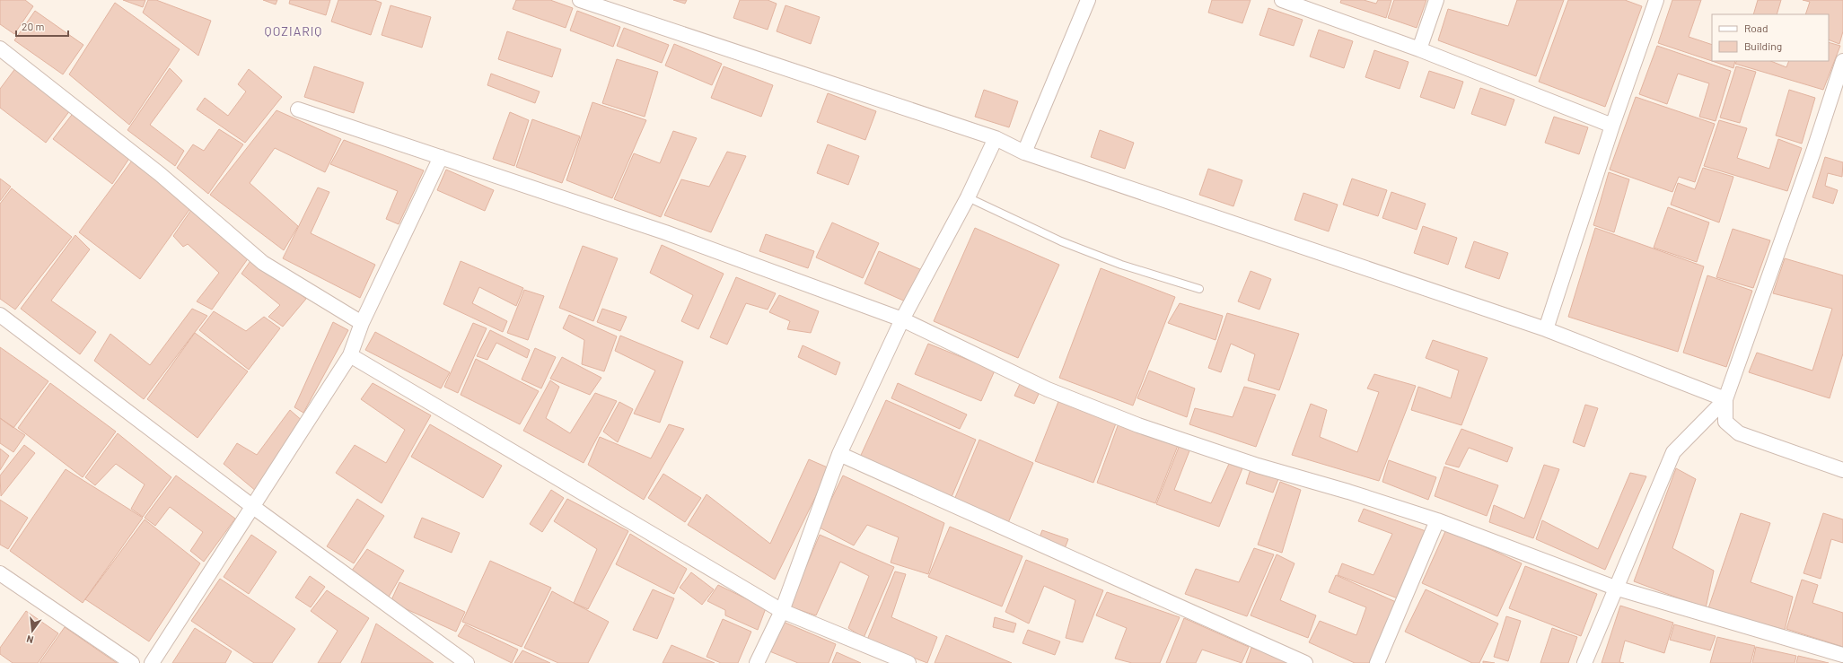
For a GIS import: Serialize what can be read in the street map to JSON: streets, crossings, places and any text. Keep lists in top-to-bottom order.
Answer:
{
  "districts": ["QOZIARIQ"],
  "legend": ["Road", "Building"],
  "scale_bar": "20 m",
  "north": "bottom"
}
